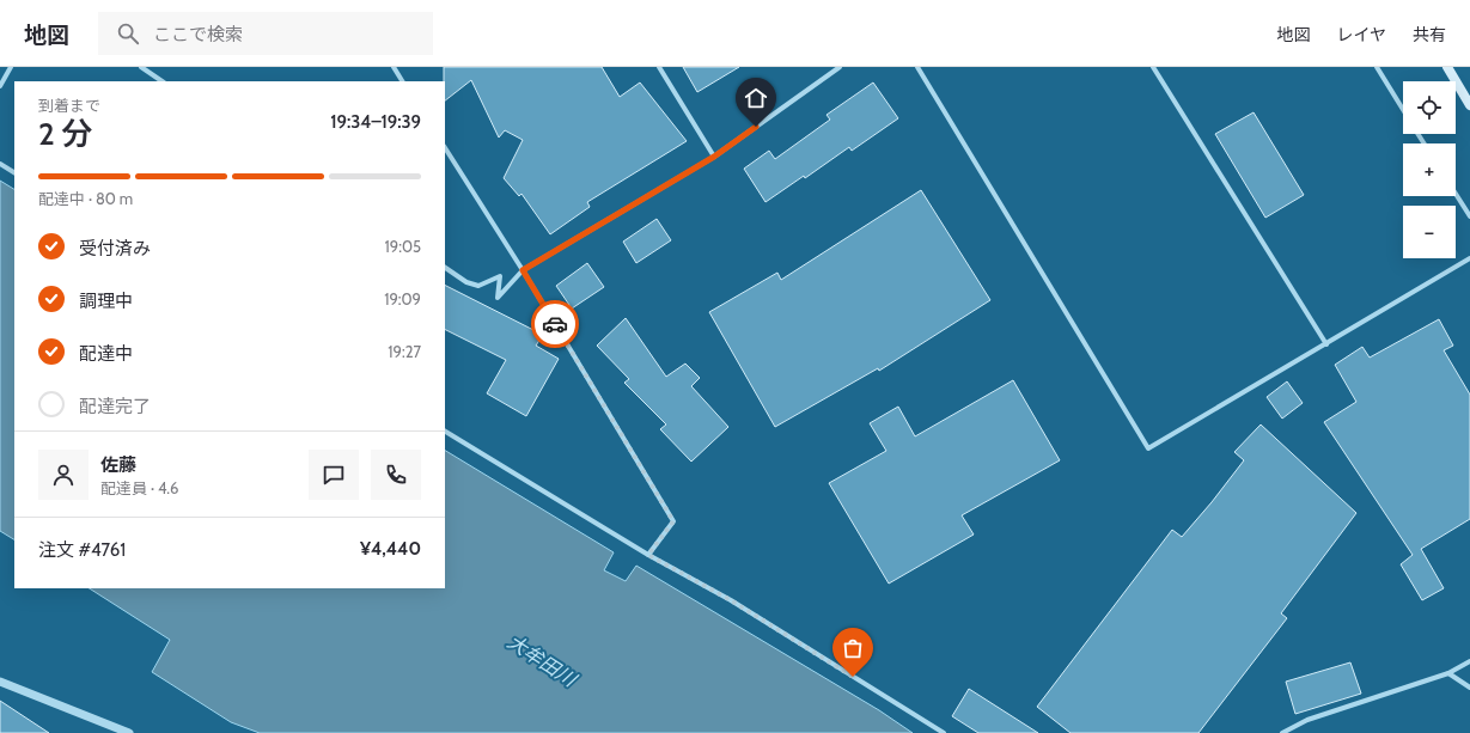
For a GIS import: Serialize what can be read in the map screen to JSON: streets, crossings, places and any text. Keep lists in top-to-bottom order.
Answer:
{
  "water": ["大牟田川"],
  "page": {
    "header": "地図",
    "search": "ここで検索",
    "nav": ["地図", "レイヤ", "共有"],
    "map_buttons": ["+", "−"],
    "heading": ["2 分", "到着まで", "19:34–19:39"],
    "panel": [
      "佐藤",
      "配達員 · 4.6",
      "注文 #4761",
      "¥4,440"
    ],
    "bar": "配達中 · 80 m",
    "list": [
      ["受付済み", "19:05"],
      ["調理中", "19:09"],
      ["配達中", "19:27"],
      "配達完了"
    ]
  }
}
